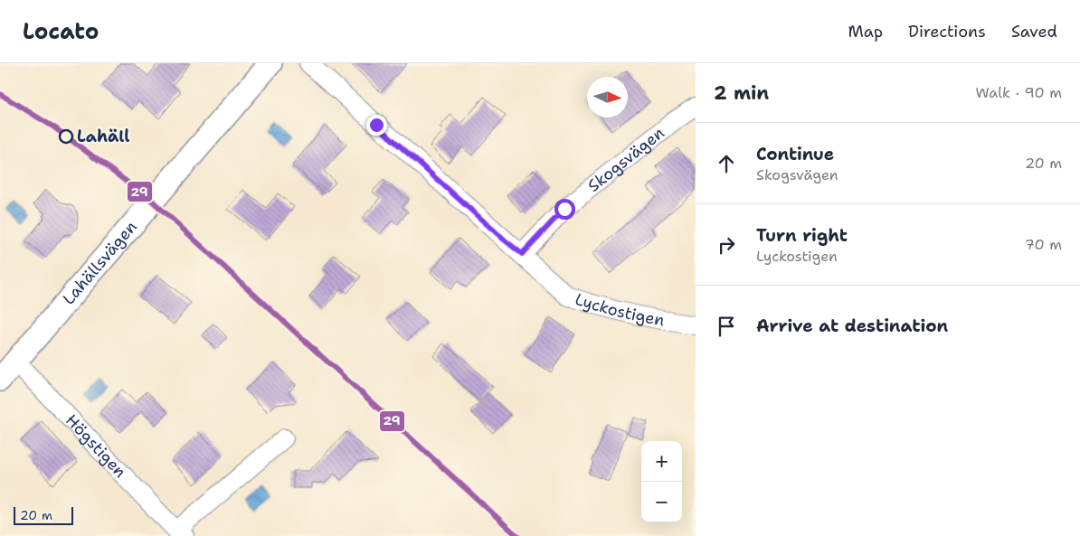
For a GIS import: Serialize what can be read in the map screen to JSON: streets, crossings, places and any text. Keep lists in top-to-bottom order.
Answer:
{
  "streets": {
    "street": [
      "Skogsvägen",
      "Lahällsvägen",
      "Lyckostigen",
      "Högstigen"
    ]
  },
  "crossings": [
    ["Skogsvägen", "Lyckostigen"],
    ["Lahällsvägen", "Högstigen"]
  ],
  "places": ["Lahäll"],
  "lines": ["transit line 29"],
  "scale_bar": "20 m",
  "north": "right",
  "page": {
    "header": "Locato",
    "nav": ["Map", "Directions", "Saved"],
    "heading": ["2 min", "Walk · 90 m"],
    "list": [
      ["Continue", "Skogsvägen", "20 m"],
      ["Turn right", "Lyckostigen", "70 m"],
      "Arrive at destination"
    ],
    "map_buttons": ["+", "−"],
    "scale": "20 m"
  }
}
